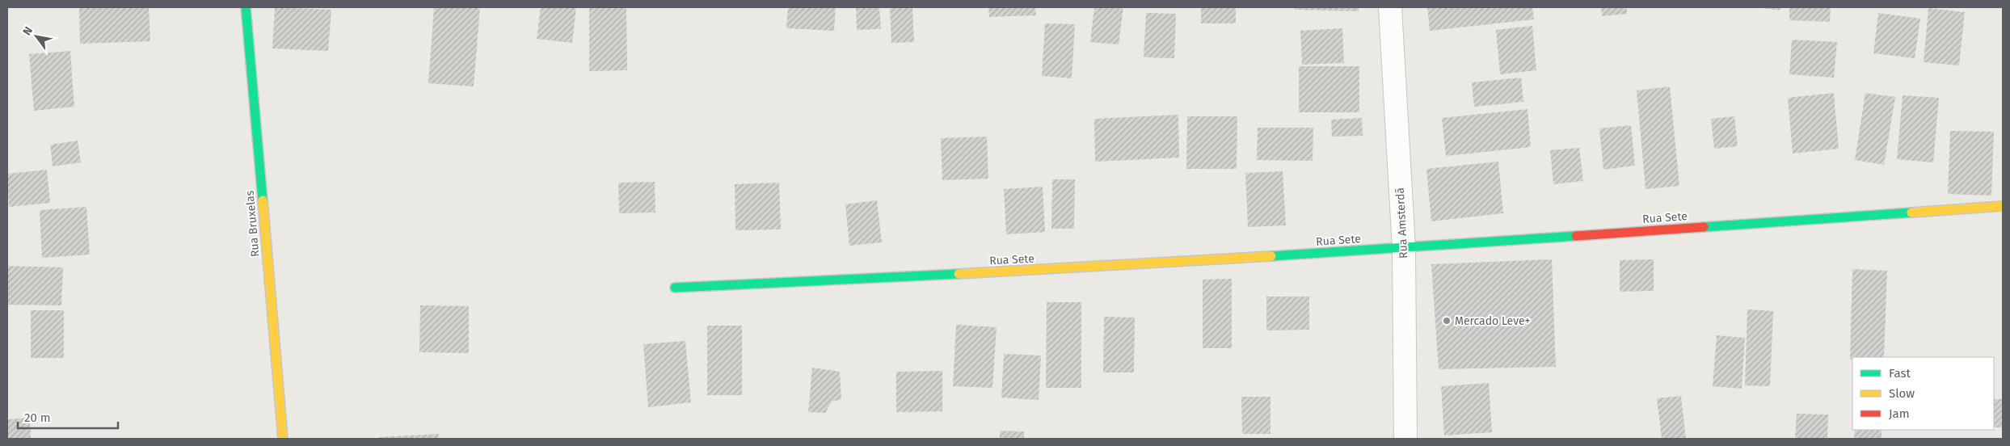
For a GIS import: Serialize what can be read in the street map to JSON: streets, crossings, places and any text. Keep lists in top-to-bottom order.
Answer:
{
  "streets": {
    "street": ["Rua Sete", "Rua Amsterdã", "Rua Bruxelas"]
  },
  "crossings": [
    ["Rua Sete", "Rua Amsterdã"]
  ],
  "places": ["Mercado Leve+"],
  "legend": ["Fast", "Slow", "Jam"],
  "scale_bar": "20 m",
  "north": "top left"
}
